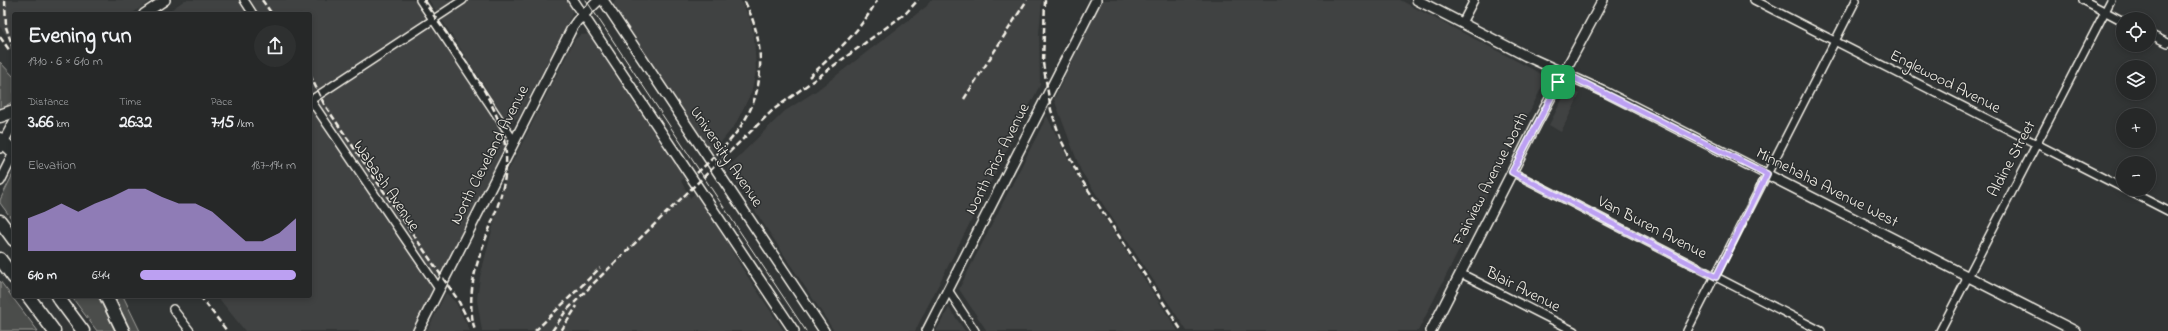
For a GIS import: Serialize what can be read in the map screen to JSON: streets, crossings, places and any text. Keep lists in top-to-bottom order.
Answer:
{
  "streets": {
    "street": [
      "Englewood Avenue",
      "North Cleveland Avenue",
      "University Avenue",
      "North Prior Avenue",
      "Aldine Street",
      "Fairview Avenue North",
      "Wabash Avenue",
      "Minnehaha Avenue West",
      "Van Buren Avenue",
      "Blair Avenue"
    ]
  },
  "crossings": [
    ["Englewood Avenue", "Aldine Street"],
    ["North Cleveland Avenue", "Wabash Avenue"],
    ["Aldine Street", "Minnehaha Avenue West"],
    ["Fairview Avenue North", "Minnehaha Avenue West"],
    ["Fairview Avenue North", "Van Buren Avenue"],
    ["Fairview Avenue North", "Blair Avenue"]
  ],
  "page": {
    "map_buttons": ["+", "−"],
    "heading": ["Evening run", "19:10 · 6 × 610 m"],
    "stats": [
      ["Distance", "3.66 km"],
      ["Time", "26:32"],
      ["Pace", "7:15 /km"]
    ],
    "chart": ["Elevation", "187–194 m"],
    "list": [
      {
        "name": "610 m",
        "note": "6:44"
      }
    ]
  }
}
